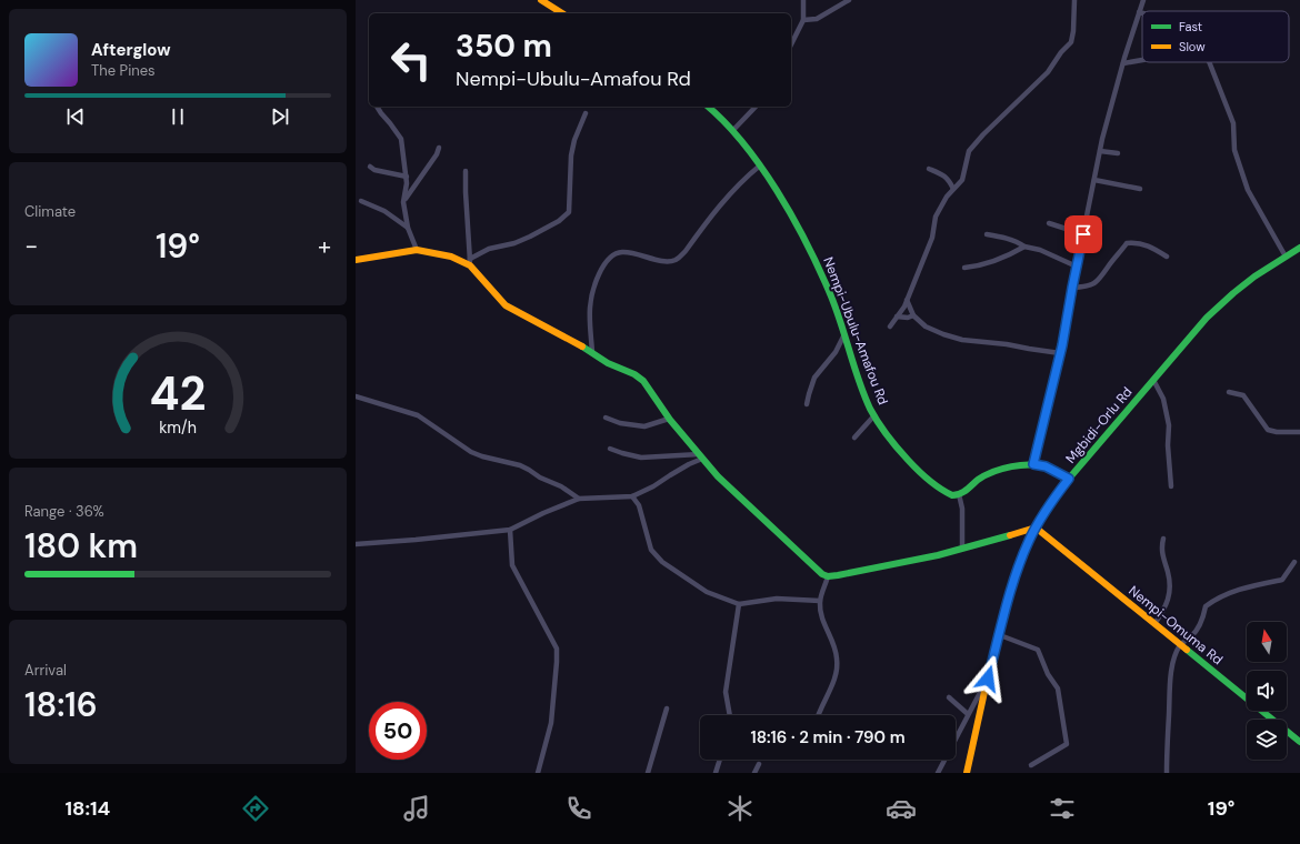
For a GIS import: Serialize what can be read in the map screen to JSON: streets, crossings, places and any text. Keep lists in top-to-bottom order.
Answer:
{
  "streets": {
    "street": ["Nempi-Ubulu-Amafou Rd", "Mgbidi-Orlu Rd", "Nempi-Omuma Rd"]
  },
  "crossings": [
    ["Mgbidi-Orlu Rd", "Nempi-Omuma Rd"]
  ],
  "legend": ["Fast", "Slow"],
  "north": "top",
  "page": {
    "turn": ["350 m", "Nempi-Ubulu-Amafou Rd"],
    "song": ["Afterglow", "The Pines"],
    "tile": [
      "Climate",
      ["Range · 36%", "180 km"],
      ["Arrival", "18:16"]
    ],
    "heat": ["−", "19°", "+"],
    "limit": "50",
    "trip": "18:16 · 2 min · 790 m",
    "tabs": ["18:14", "19°"],
    "gauge": ["42", "km/h"]
  }
}
